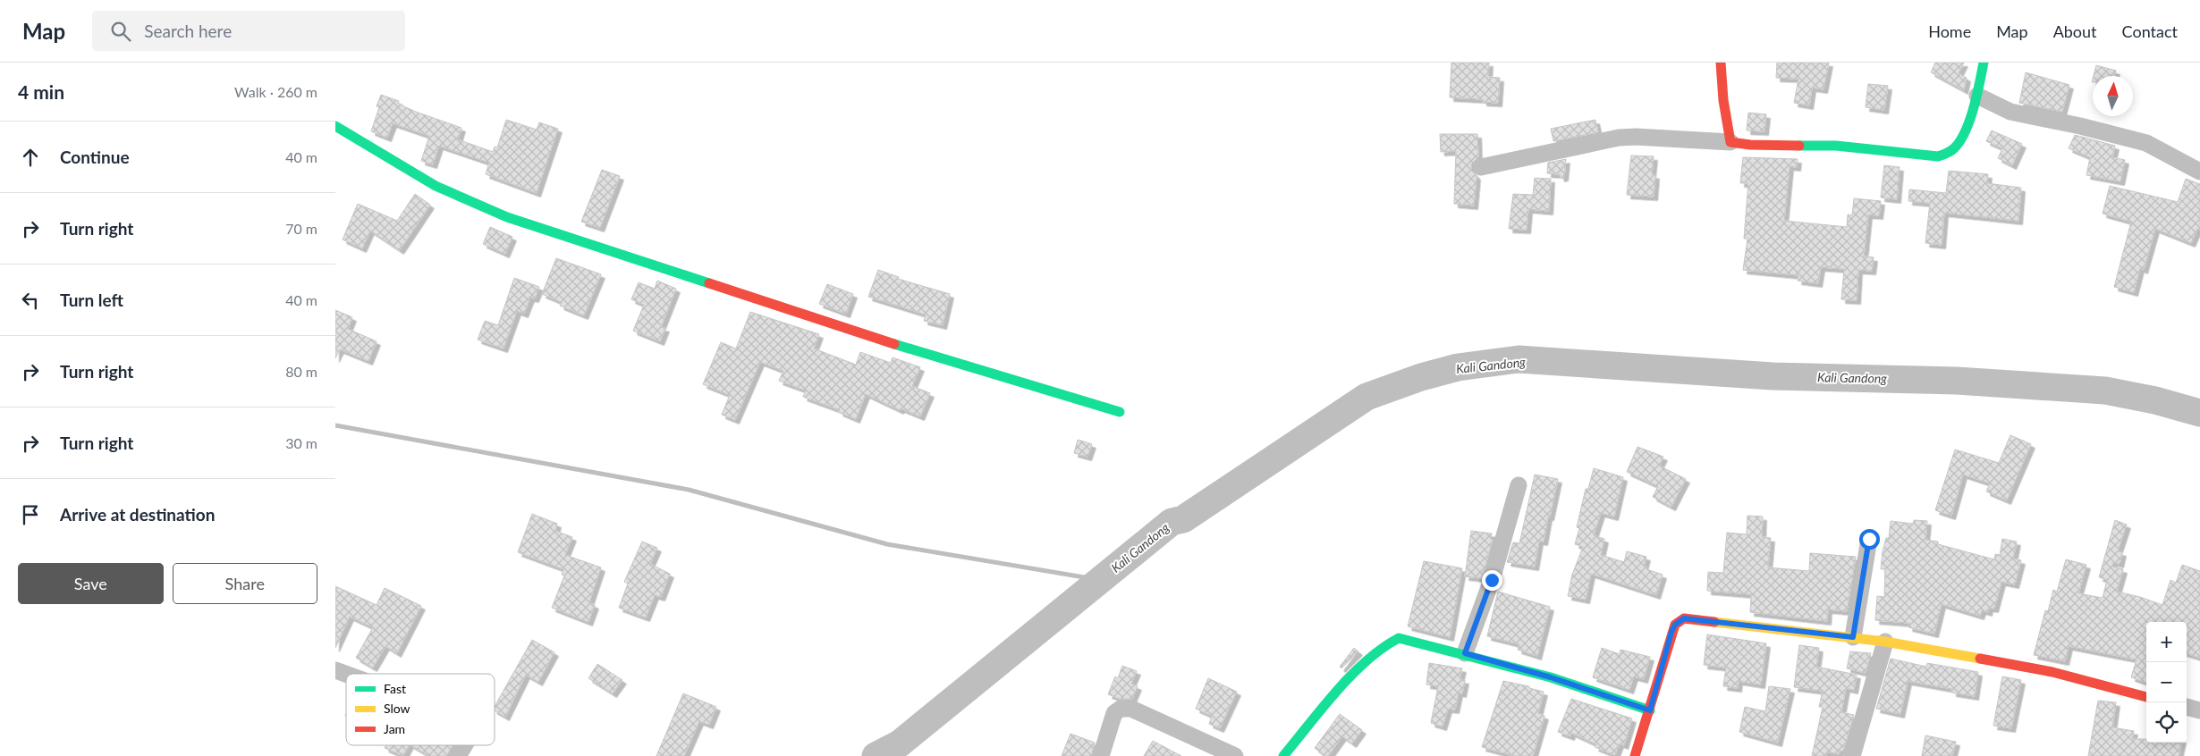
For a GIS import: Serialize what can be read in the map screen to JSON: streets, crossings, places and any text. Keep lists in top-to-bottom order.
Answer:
{
  "water": ["Kali Gandong"],
  "legend": ["Fast", "Slow", "Jam"],
  "north": "top",
  "page": {
    "header": "Map",
    "search": "Search here",
    "nav": [
      "Home",
      "Map",
      "About",
      "Contact"
    ],
    "heading": ["4 min", "Walk · 260 m"],
    "list": [
      ["Continue", "40 m"],
      ["Turn right", "70 m"],
      ["Turn left", "40 m"],
      ["Turn right", "80 m"],
      ["Turn right", "30 m"],
      "Arrive at destination"
    ],
    "buttons": ["Save", "Share"],
    "map_buttons": ["+", "−"]
  }
}
